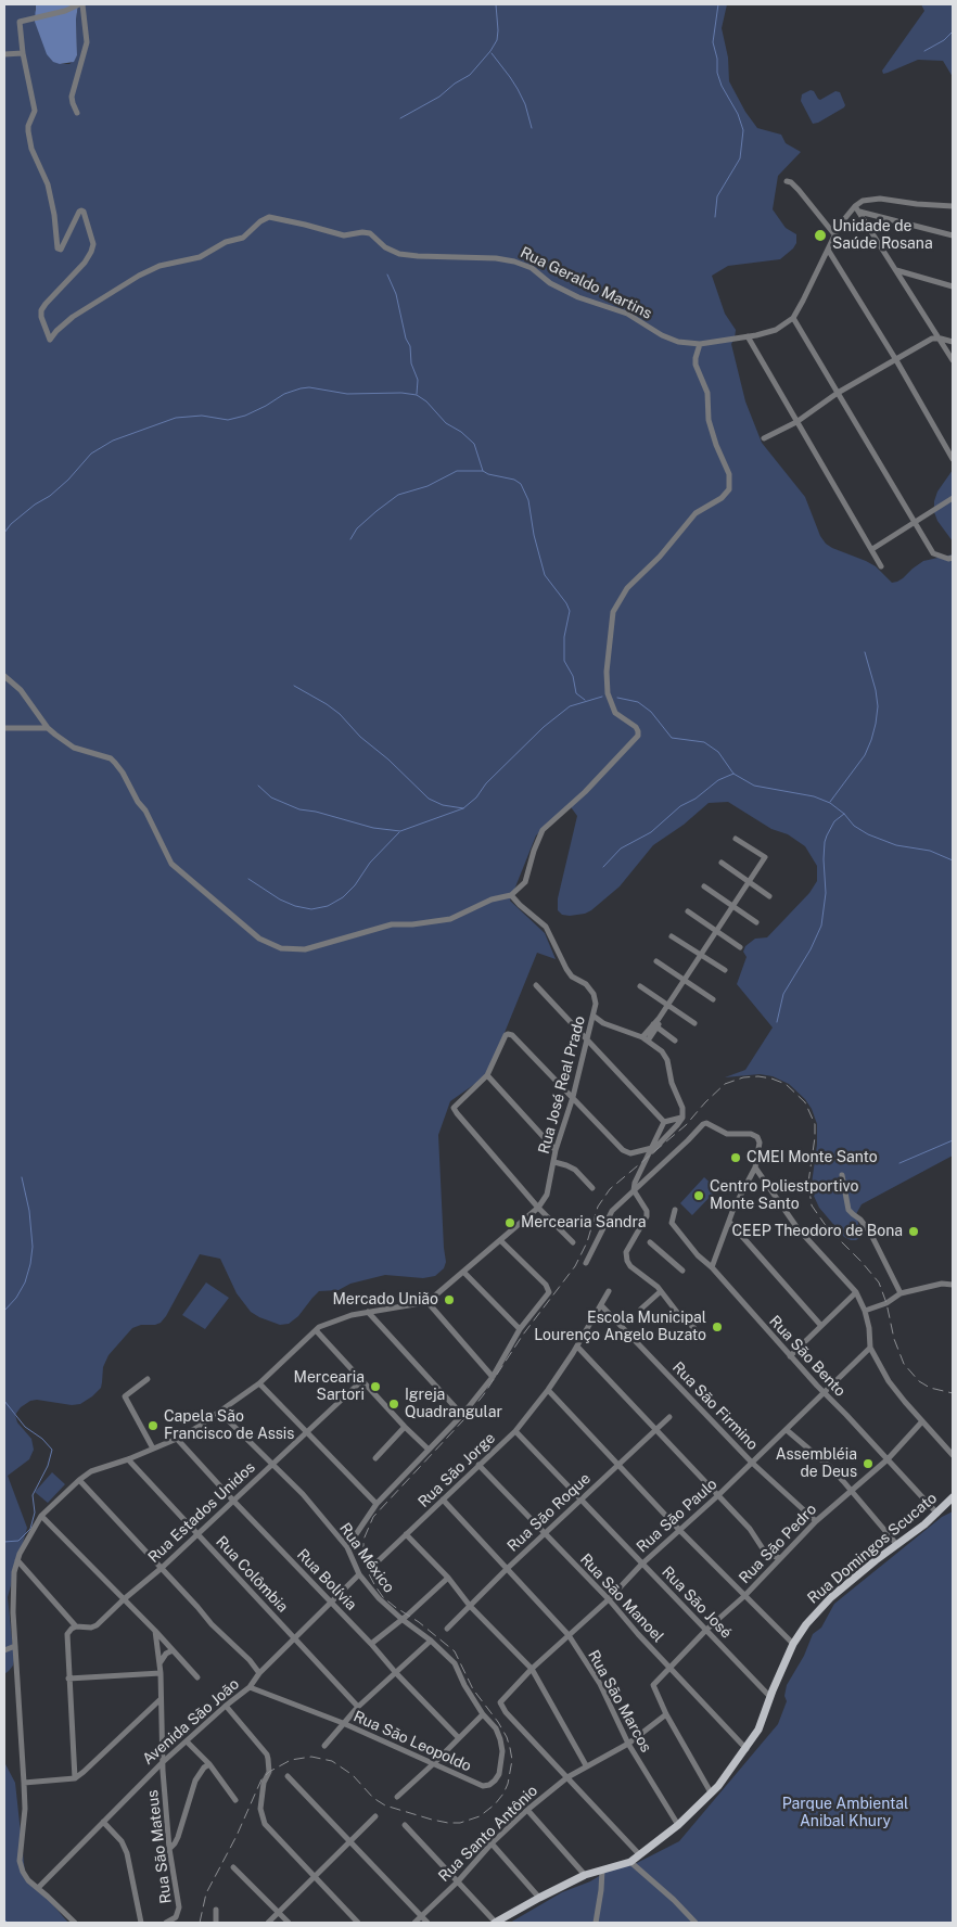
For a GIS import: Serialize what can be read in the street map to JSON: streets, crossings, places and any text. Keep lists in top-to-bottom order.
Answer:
{
  "streets": {
    "main road": ["Rua Domingos Scucato"],
    "street": [
      "Rua Geraldo Martins",
      "Rua José Real Prado",
      "Rua São Bento",
      "Rua São Firmino",
      "Rua São Jorge",
      "Rua Estados Unidos",
      "Rua São Roque",
      "Rua São Paulo",
      "Rua São Pedro",
      "Rua México",
      "Rua Colômbia",
      "Rua Bolívia",
      "Rua São Manoel",
      "Rua São José",
      "Rua São Marcos",
      "Avenida São João",
      "Rua São Leopoldo",
      "Rua Santo Antônio",
      "Rua São Mateus"
    ]
  },
  "crossings": [
    ["Rua São Bento", "Rua São Paulo"],
    ["Rua São Bento", "Rua São Pedro"],
    ["Rua São Bento", "Rua Domingos Scucato"],
    ["Rua São Firmino", "Rua São Jorge"],
    ["Rua São Firmino", "Rua São Paulo"],
    ["Rua São Firmino", "Rua São Pedro"],
    ["Rua São Jorge", "Rua São Manoel"],
    ["Rua São Jorge", "Rua São José"],
    ["Rua São Jorge", "Rua São Marcos"],
    ["Rua Estados Unidos", "Rua México"],
    ["Rua Estados Unidos", "Rua Colômbia"],
    ["Rua Estados Unidos", "Rua Bolívia"],
    ["Rua São Roque", "Rua São Manoel"],
    ["Rua São Roque", "Rua São José"],
    ["Rua São Roque", "Rua São Marcos"],
    ["Rua São Paulo", "Rua São Manoel"],
    ["Rua São Paulo", "Rua São José"],
    ["Rua São Paulo", "Rua São Marcos"],
    ["Rua São Paulo", "Rua Santo Antônio"],
    ["Rua São Pedro", "Rua São Manoel"],
    ["Rua São Pedro", "Rua São José"],
    ["Rua São Pedro", "Rua Santo Antônio"],
    ["Rua Domingos Scucato", "Rua São Manoel"],
    ["Rua Domingos Scucato", "Rua São José"],
    ["Rua Domingos Scucato", "Rua São Marcos"],
    ["Rua México", "Avenida São João"],
    ["Rua México", "Rua São Leopoldo"],
    ["Rua Colômbia", "Avenida São João"],
    ["Rua Bolívia", "Avenida São João"],
    ["Rua São Marcos", "Rua Santo Antônio"],
    ["Avenida São João", "Rua São Leopoldo"],
    ["Avenida São João", "Rua São Mateus"]
  ],
  "parks": ["Parque Ambiental Anibal Khury"],
  "places": [
    "Unidade de Saúde Rosana",
    "CMEI Monte Santo",
    "Centro Poliestportivo Monte Santo",
    "Mercearia Sandra",
    "CEEP Theodoro de Bona",
    "Mercado União",
    "Escola Municipal Lourenço Angelo Buzato",
    "Mercearia Sartori",
    "Igreja Quadrangular",
    "Capela São Francisco de Assis",
    "Assembléia de Deus"
  ]
}
